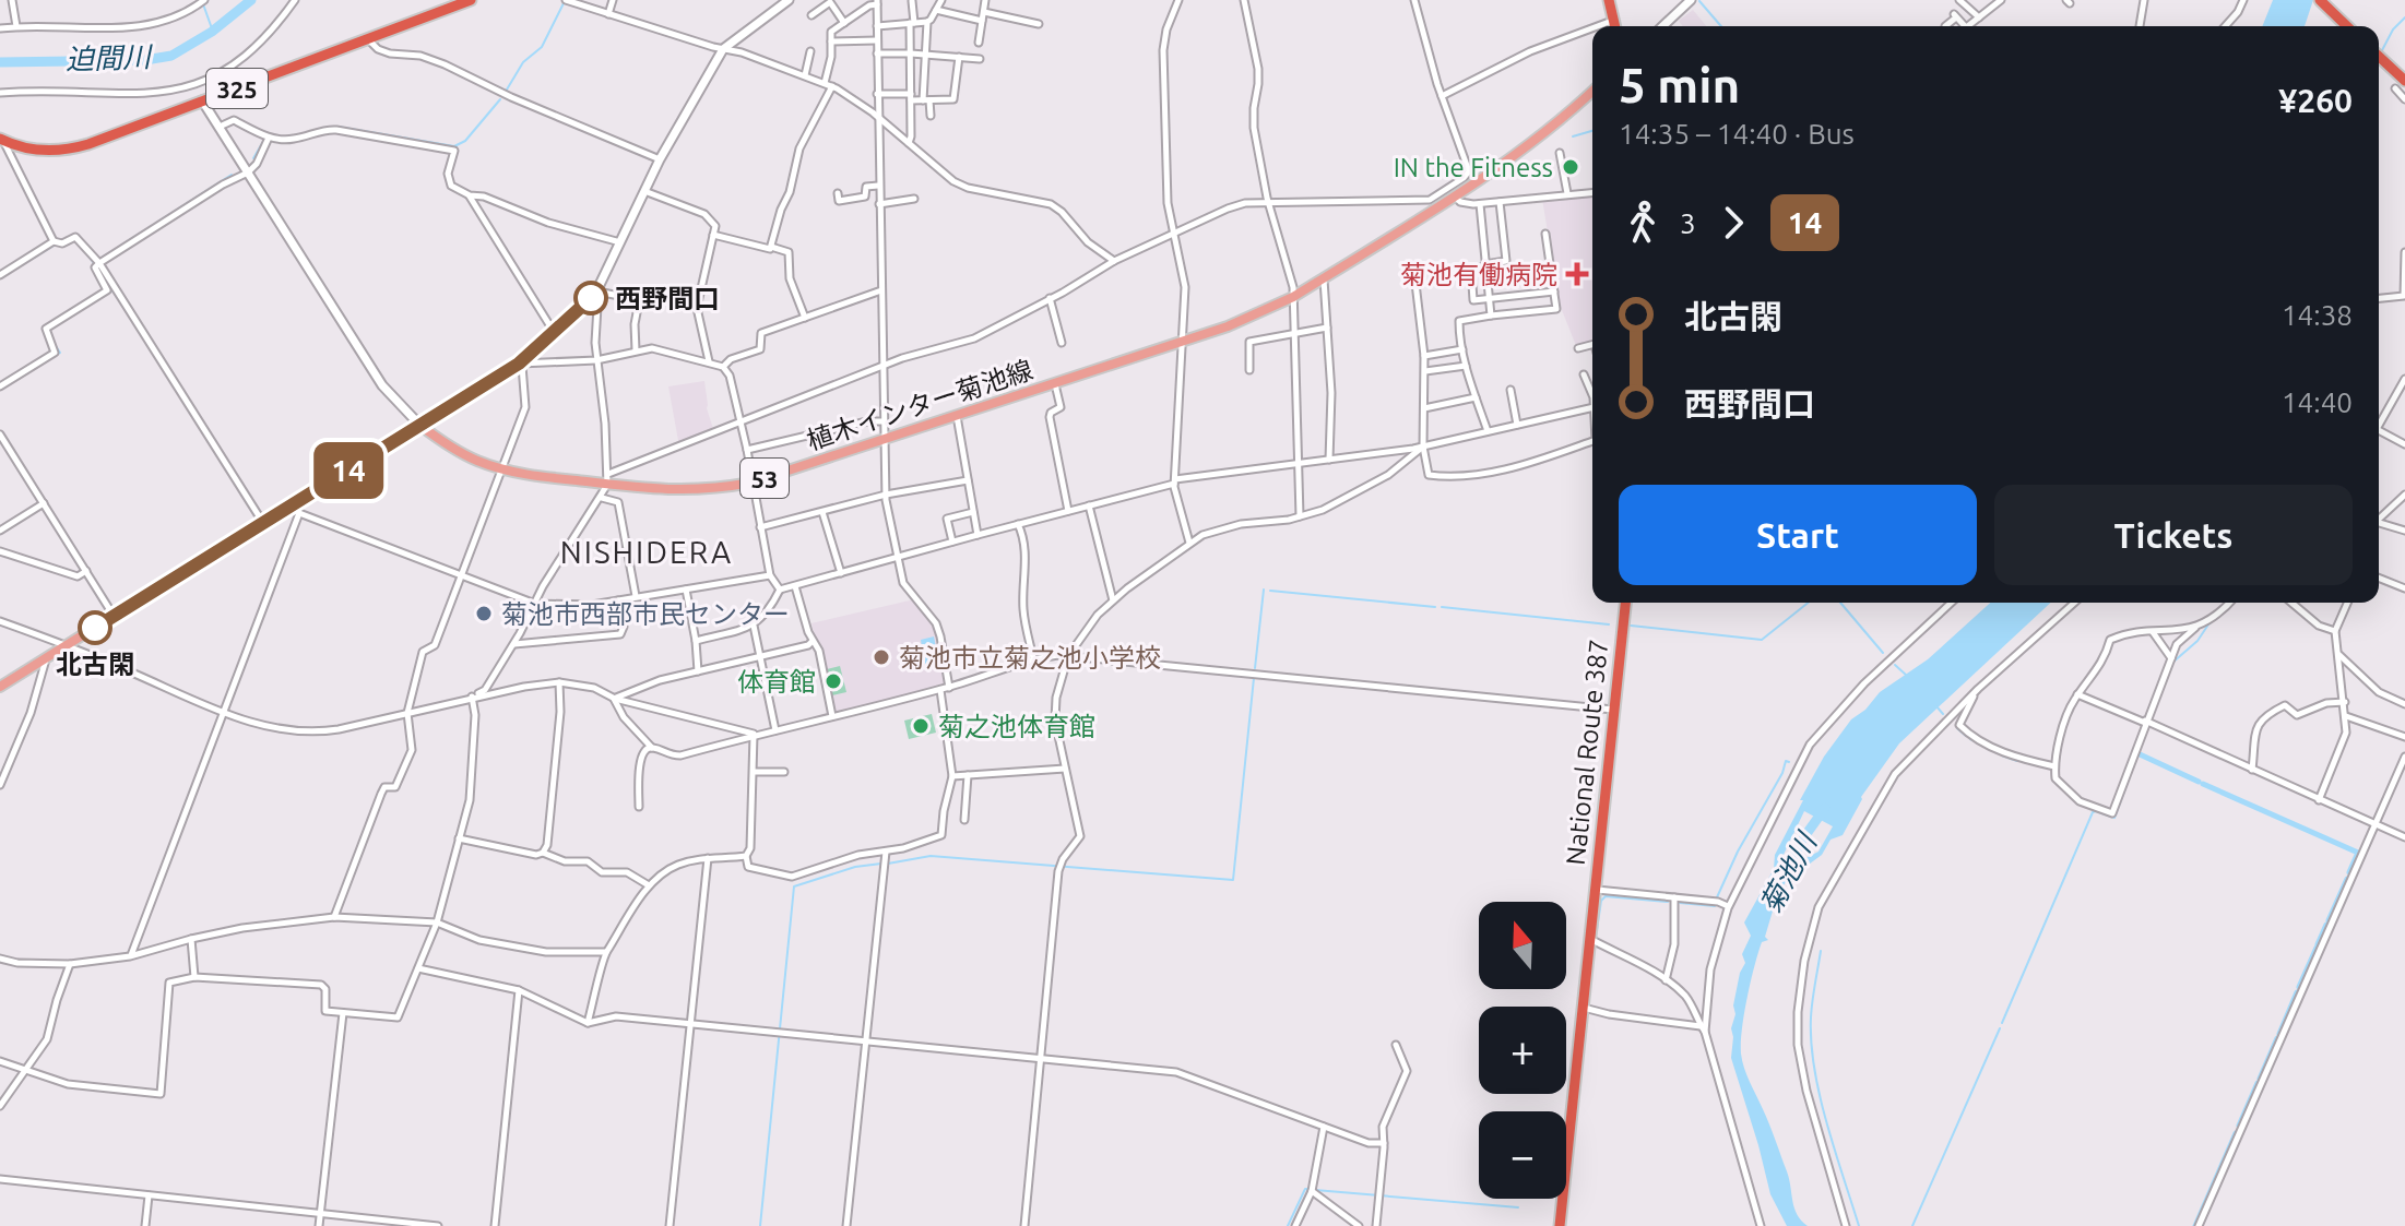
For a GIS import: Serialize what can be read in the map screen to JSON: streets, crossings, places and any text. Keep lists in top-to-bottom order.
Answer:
{
  "streets": {
    "highway": ["325", "National Route 387"],
    "main road": ["植木インター菊池線", "53"]
  },
  "districts": ["NISHIDERA"],
  "water": ["迫間川", "菊池川"],
  "places": {
    "other": [
      "IN the Fitness",
      "西野間口",
      "菊池市西部市民センター",
      "北古閑",
      "菊池市立菊之池小学校",
      "体育館",
      "菊之池体育館"
    ],
    "health": ["菊池有働病院"]
  },
  "lines": ["bus line 14"],
  "north": "top",
  "page": {
    "on_map": "14",
    "heading": ["5 min", "14:35 – 14:40 · Bus", "¥260"],
    "legs": ["3", "14"],
    "list": [
      {
        "name": "北古閑",
        "value": "14:38"
      },
      {
        "name": "西野間口",
        "value": "14:40"
      }
    ],
    "buttons": ["Start", "Tickets"],
    "map_buttons": ["+", "−"]
  }
}
